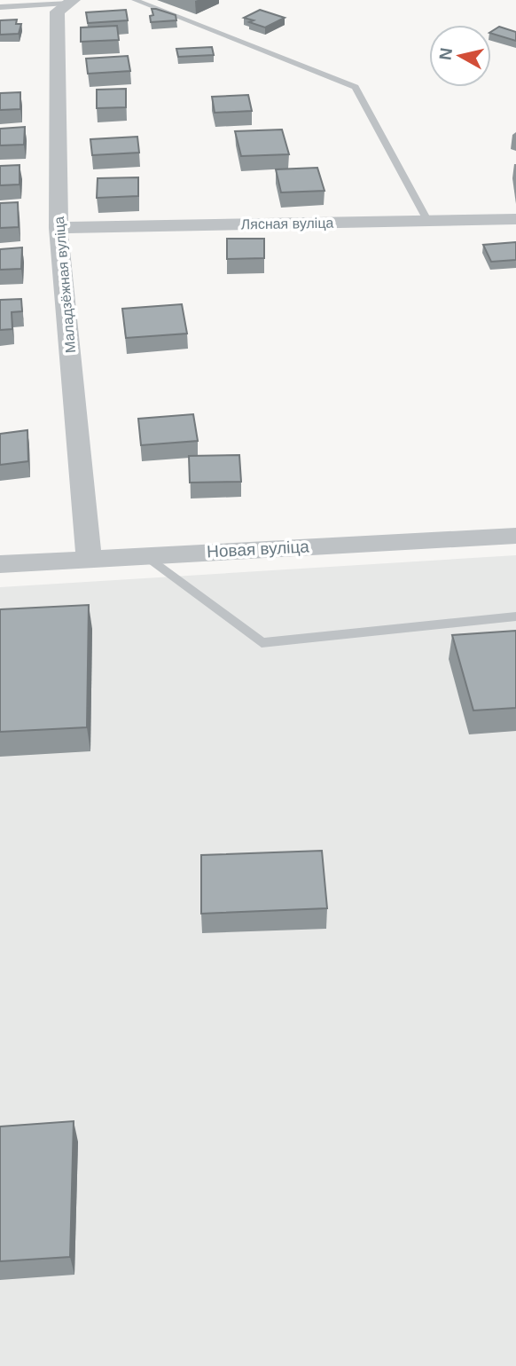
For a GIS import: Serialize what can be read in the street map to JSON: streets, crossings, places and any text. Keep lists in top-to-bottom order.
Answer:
{
  "streets": {
    "street": ["Лясная вуліца", "Маладзёжная вуліца", "Новая вуліца"]
  },
  "crossings": [
    ["Лясная вуліца", "Маладзёжная вуліца"],
    ["Маладзёжная вуліца", "Новая вуліца"]
  ],
  "north": "left"
}
